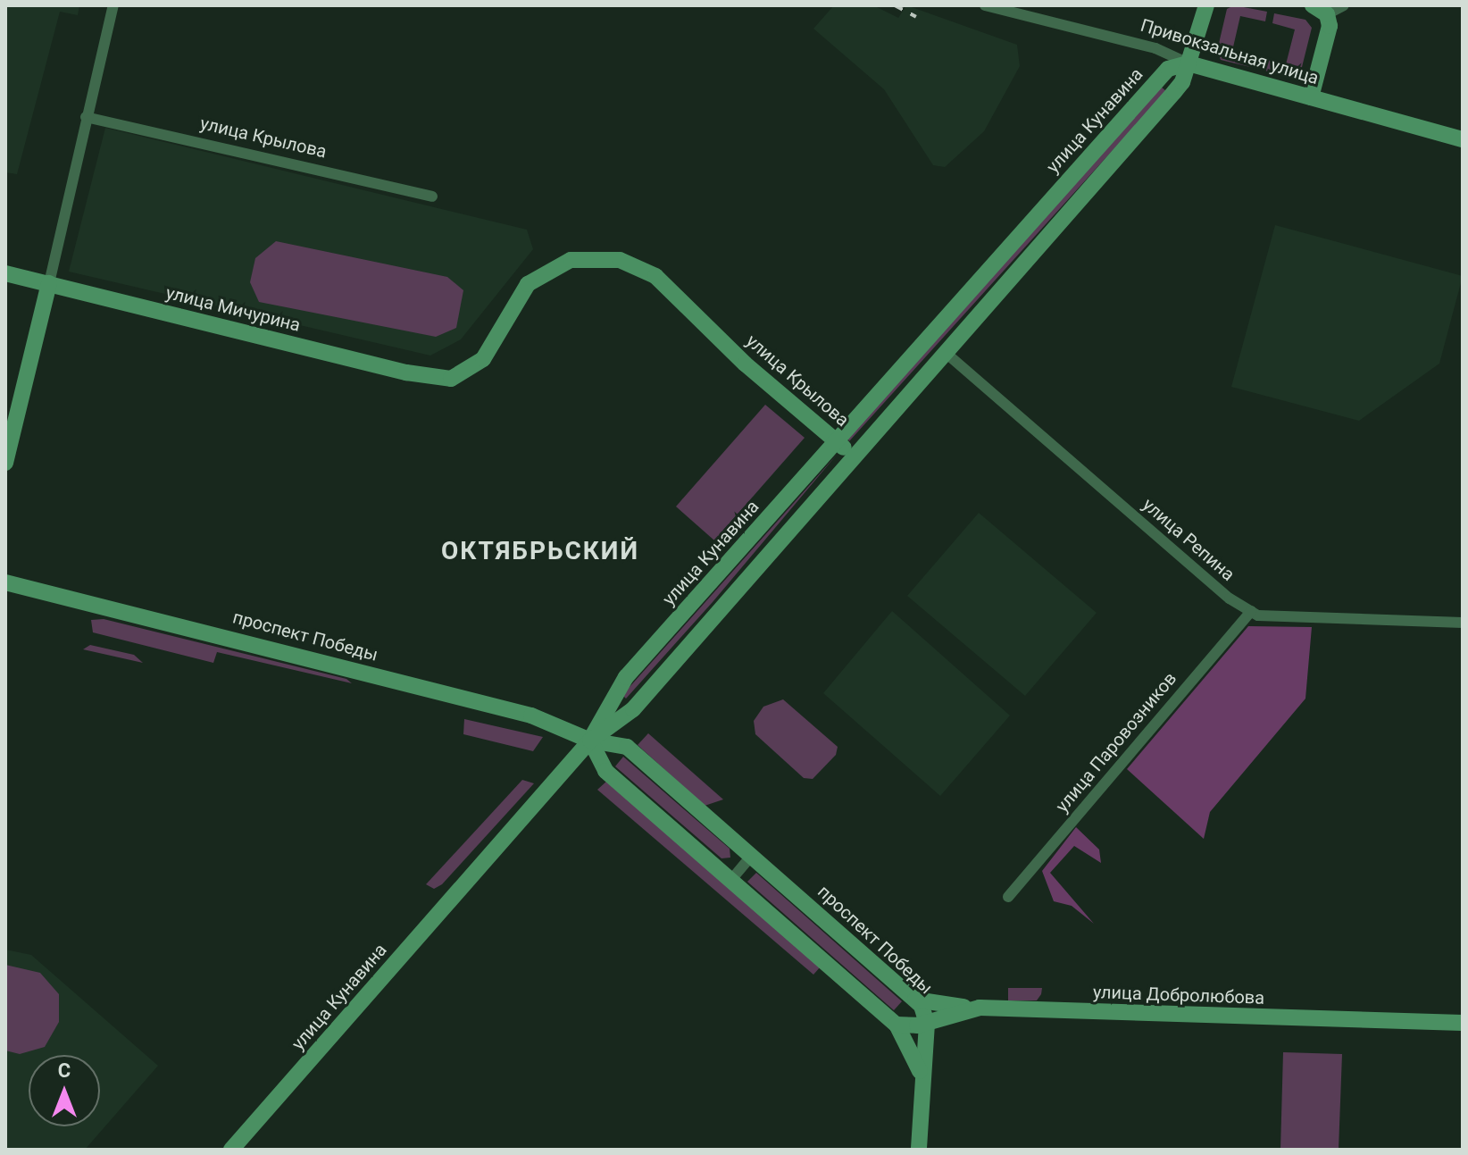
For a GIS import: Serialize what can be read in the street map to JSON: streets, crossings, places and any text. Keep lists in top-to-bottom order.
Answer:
{
  "streets": {
    "street": [
      "Привокзальная улица",
      "улица Кунавина",
      "улица Крылова",
      "улица Мичурина",
      "улица Репина",
      "проспект Победы",
      "улица Паровозников",
      "улица Добролюбова"
    ]
  },
  "crossings": [
    ["Привокзальная улица", "улица Кунавина"],
    ["улица Кунавина", "улица Крылова"],
    ["улица Кунавина", "улица Репина"],
    ["улица Кунавина", "проспект Победы"],
    ["улица Крылова", "улица Мичурина"],
    ["улица Репина", "улица Паровозников"],
    ["проспект Победы", "улица Добролюбова"]
  ],
  "districts": ["ОКТЯБРЬСКИЙ"],
  "north": "top"
}
